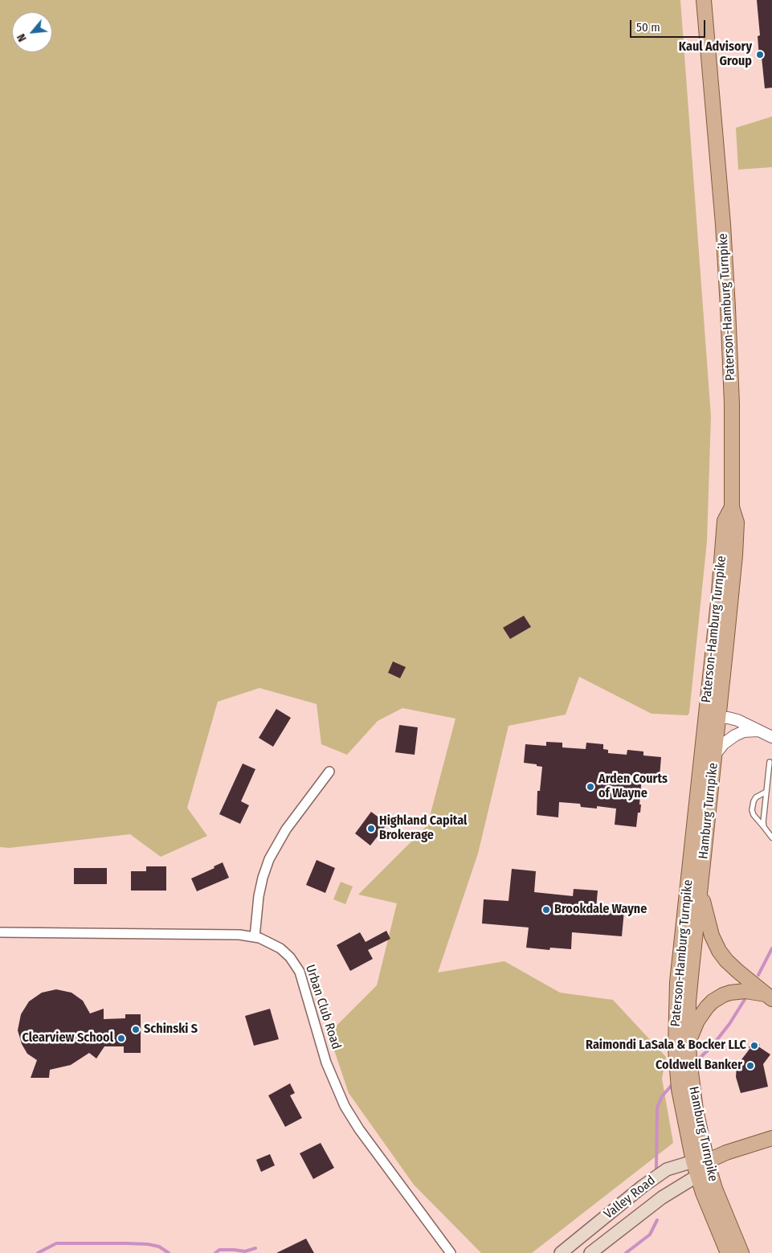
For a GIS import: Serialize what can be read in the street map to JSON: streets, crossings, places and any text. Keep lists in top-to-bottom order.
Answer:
{
  "streets": {
    "main road": ["Paterson-Hamburg Turnpike", "Hamburg Turnpike", "Valley Road"],
    "street": ["Urban Club Road"]
  },
  "crossings": [
    ["Paterson-Hamburg Turnpike", "Hamburg Turnpike"],
    ["Paterson-Hamburg Turnpike", "Valley Road"],
    ["Hamburg Turnpike", "Valley Road"]
  ],
  "places": [
    "Kaul Advisory Group",
    "Arden Courts of Wayne",
    "Highland Capital Brokerage",
    "Brookdale Wayne",
    "Schinski S",
    "Clearview School",
    "Raimondi LaSala & Bocker LLC",
    "Coldwell Banker"
  ],
  "scale_bar": "50 m",
  "north": "bottom left"
}
